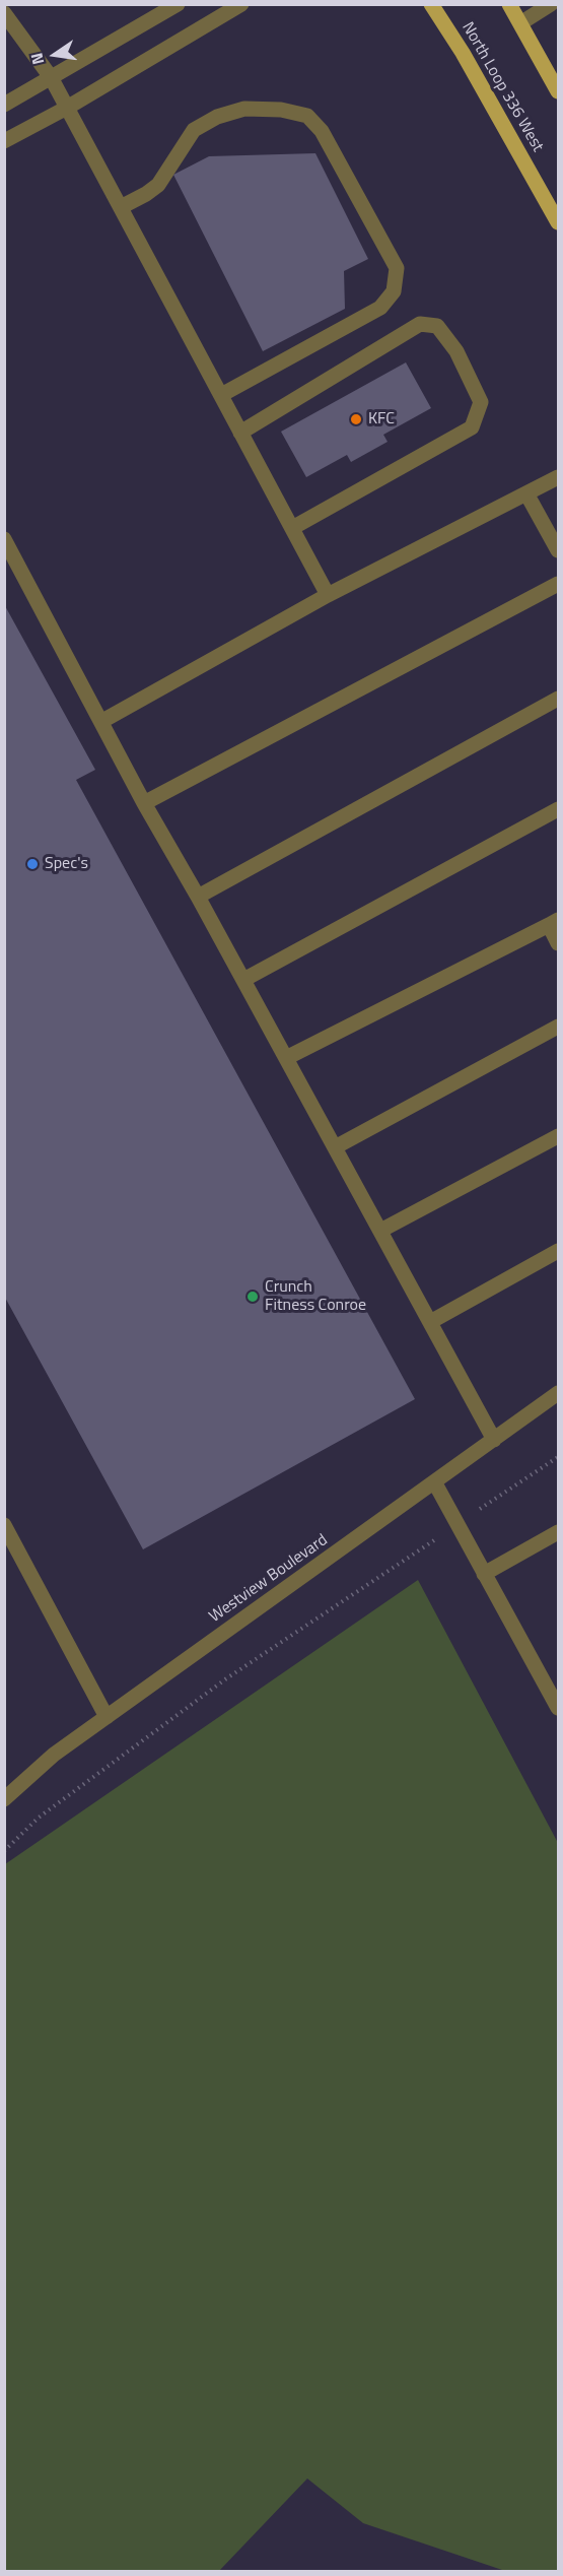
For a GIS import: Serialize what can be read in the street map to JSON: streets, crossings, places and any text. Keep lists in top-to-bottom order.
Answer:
{
  "streets": {
    "main road": ["North Loop 336 West"],
    "street": ["Westview Boulevard"]
  },
  "places": ["KFC", "Spec's", "Crunch Fitness Conroe"],
  "north": "left"
}
